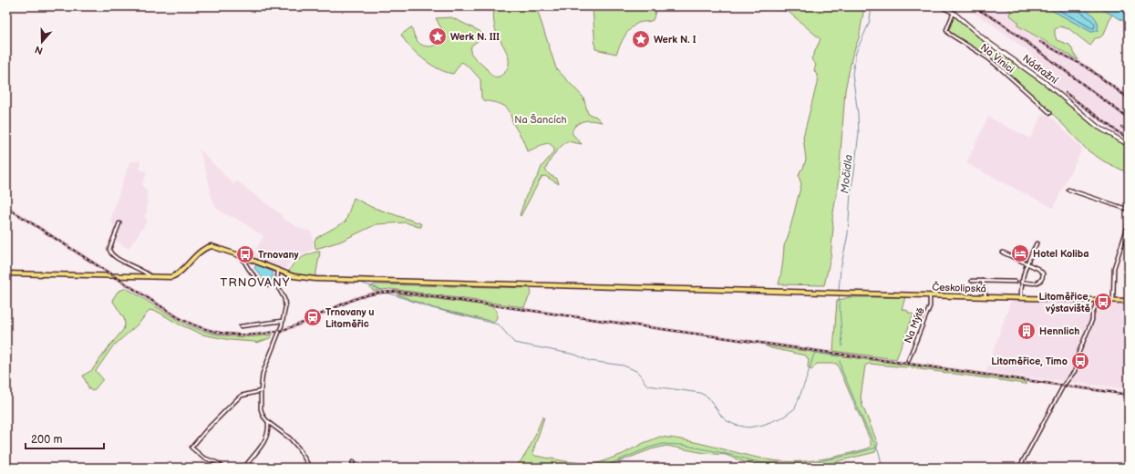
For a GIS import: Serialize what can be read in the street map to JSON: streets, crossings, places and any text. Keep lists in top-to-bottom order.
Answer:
{
  "streets": {
    "main road": ["Nádražní", "Českolipská"],
    "street": ["Na Vinici", "Na Mýtě"]
  },
  "crossings": [
    ["Na Vinici", "Nádražní"],
    ["Českolipská", "Na Mýtě"]
  ],
  "districts": ["TRNOVANY"],
  "water": ["Močidla"],
  "parks": ["Na Šancích"],
  "places": {
    "place": ["Werk N. III", "Werk N. I"],
    "hotel": ["Hotel Koliba"],
    "bus stop": ["Trnovany", "Litoměřice, výstaviště", "Litoměřice, Timo"],
    "station": ["Trnovany u Litoměřic"],
    "building": ["Hennlich"]
  },
  "scale_bar": "200 m",
  "north": "bottom"
}
